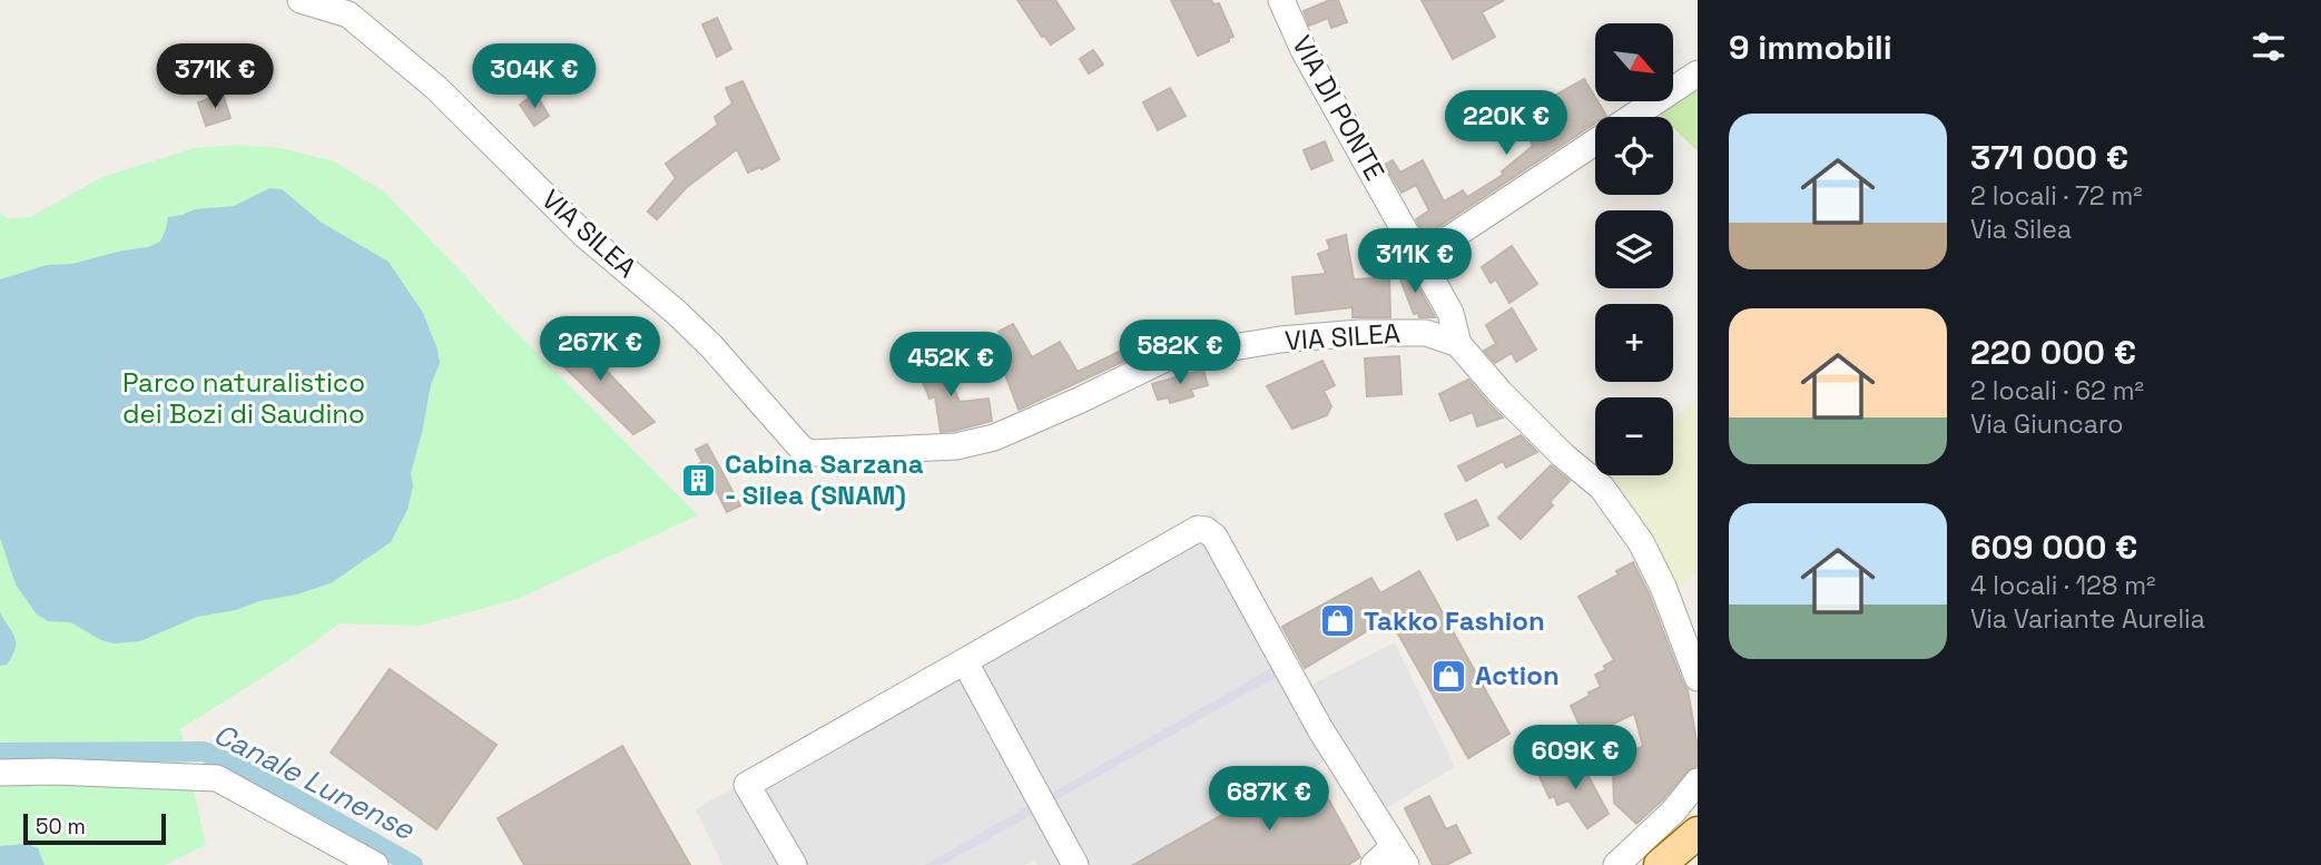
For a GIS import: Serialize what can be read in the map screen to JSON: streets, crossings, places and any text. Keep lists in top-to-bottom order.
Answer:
{
  "streets": {
    "street": ["VIA DI PONTE", "VIA SILEA"]
  },
  "crossings": [
    ["VIA DI PONTE", "VIA SILEA"]
  ],
  "water": ["Canale Lunense"],
  "parks": ["Parco naturalistico dei Bozi di Saudino"],
  "places": {
    "building": ["Cabina Sarzana - Silea (SNAM)"],
    "shop": ["Takko Fashion", "Action"]
  },
  "scale_bar": "50 m",
  "north": "bottom right",
  "page": {
    "heading": "9 immobili",
    "map_buttons": ["+", "−"],
    "price": [
      "371K €",
      "304K €",
      "220K €",
      "311K €",
      "267K €",
      "582K €",
      "452K €",
      "609K €",
      "687K €"
    ],
    "list": [
      {
        "name": "371 000 €",
        "note": "2 locali · 72 m² · Via Silea"
      },
      {
        "name": "220 000 €",
        "note": "2 locali · 62 m² · Via Giuncaro"
      },
      {
        "name": "609 000 €",
        "note": "4 locali · 128 m² · Via Variante Aurelia"
      }
    ],
    "scale": "50 m"
  }
}
